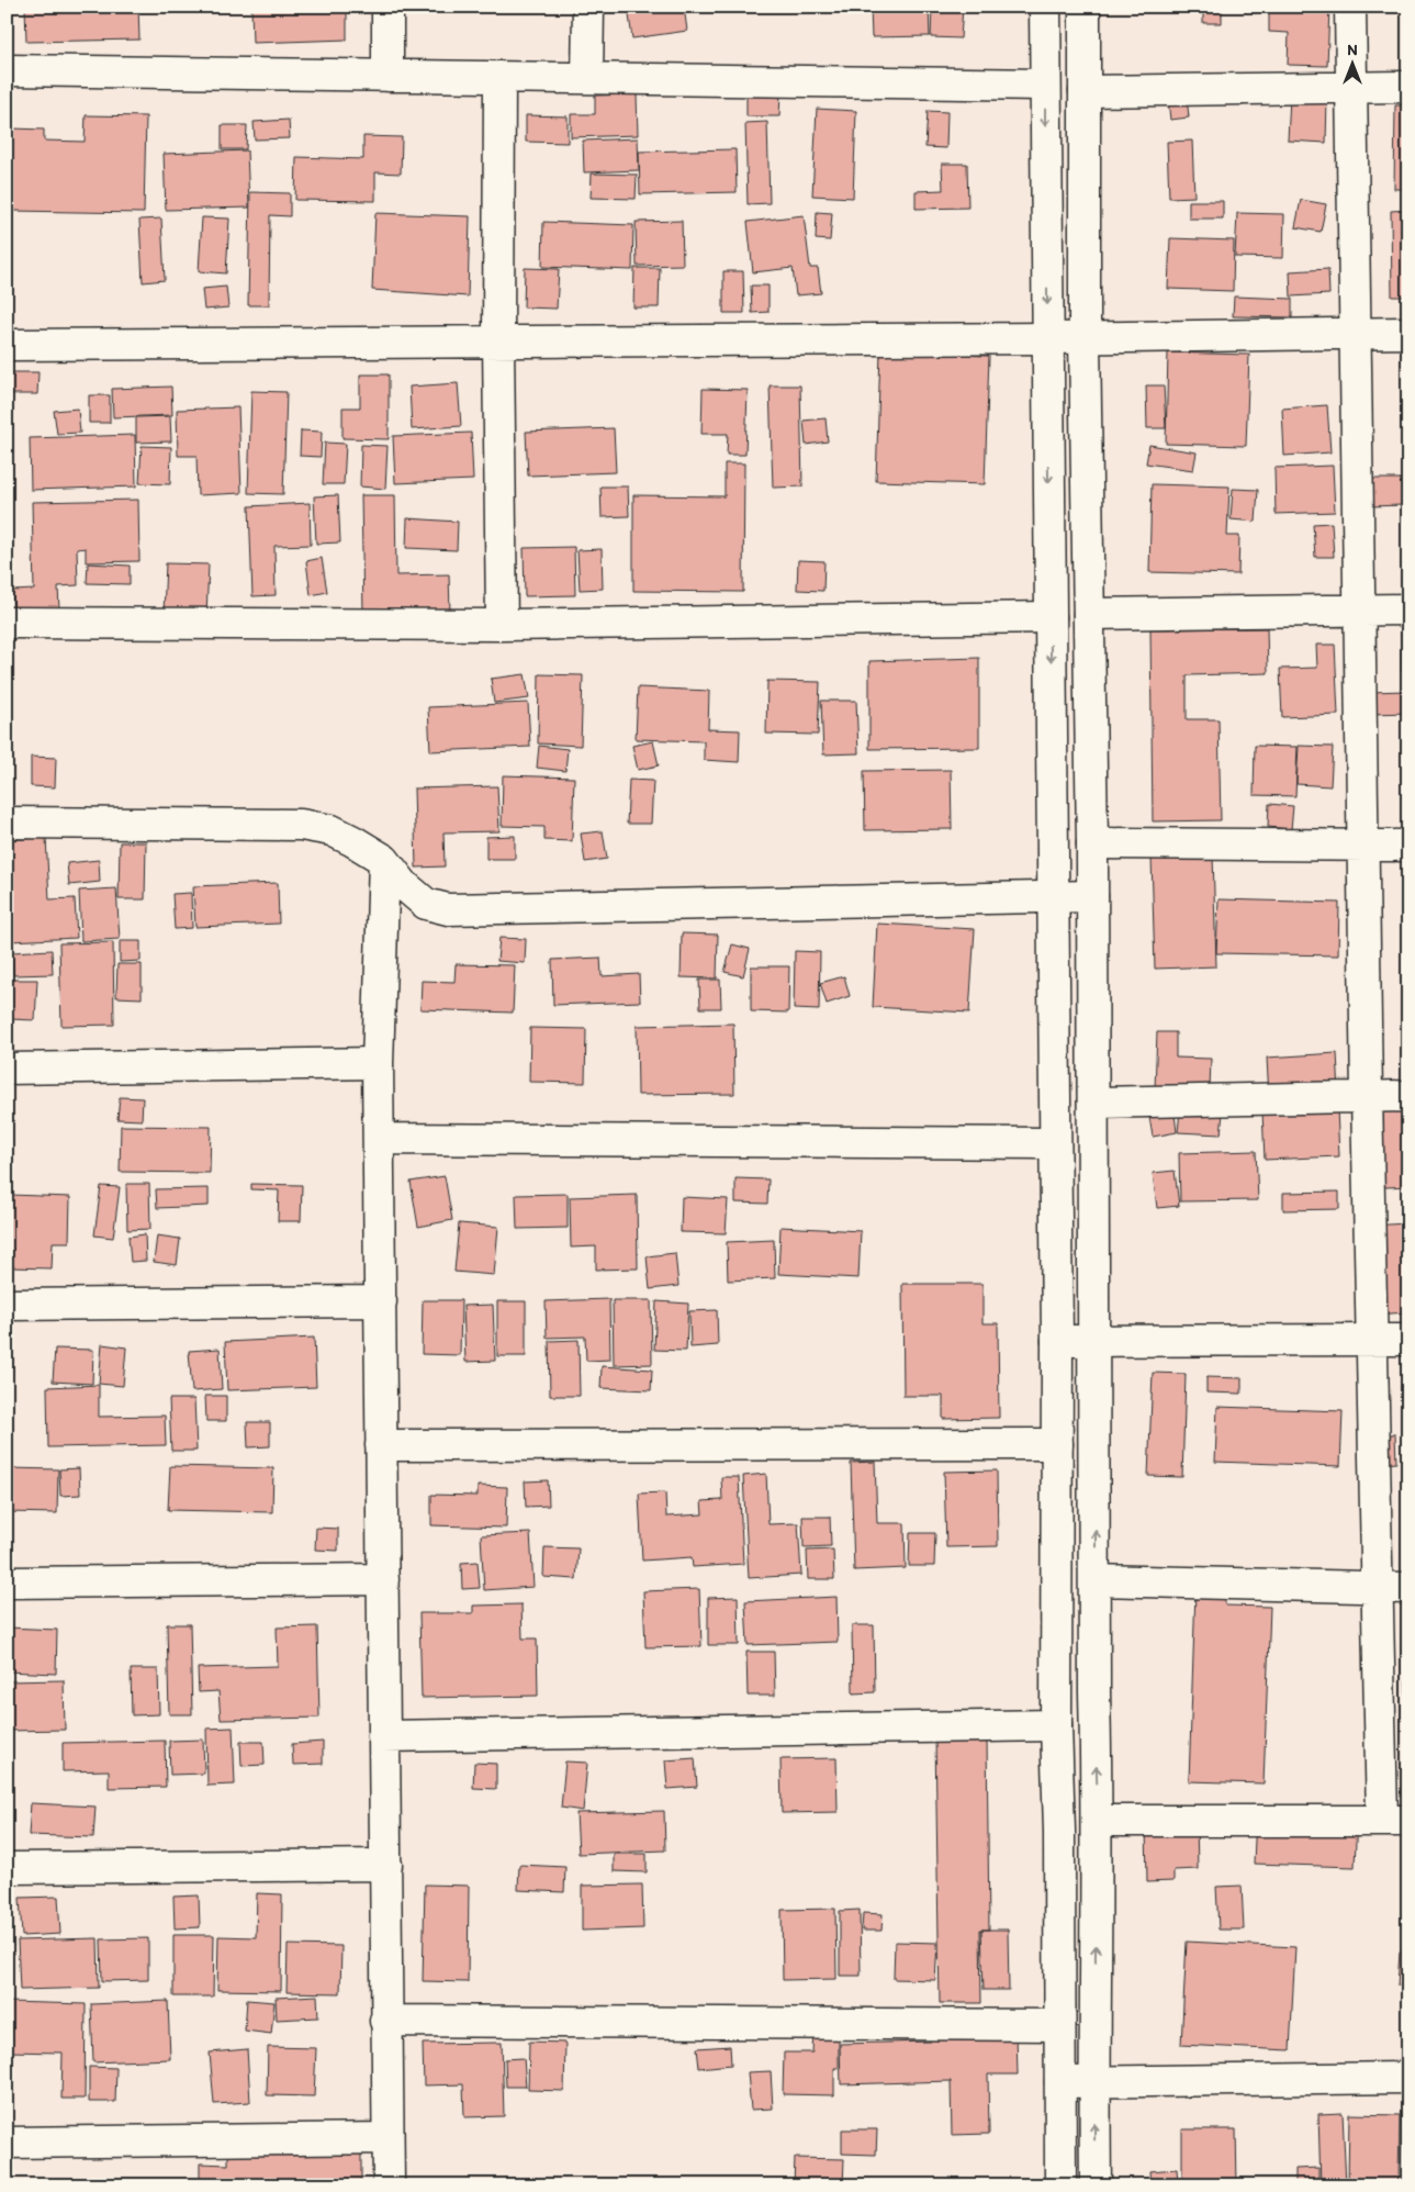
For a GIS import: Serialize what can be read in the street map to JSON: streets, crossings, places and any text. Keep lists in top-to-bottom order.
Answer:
{
  "north": "top"
}
